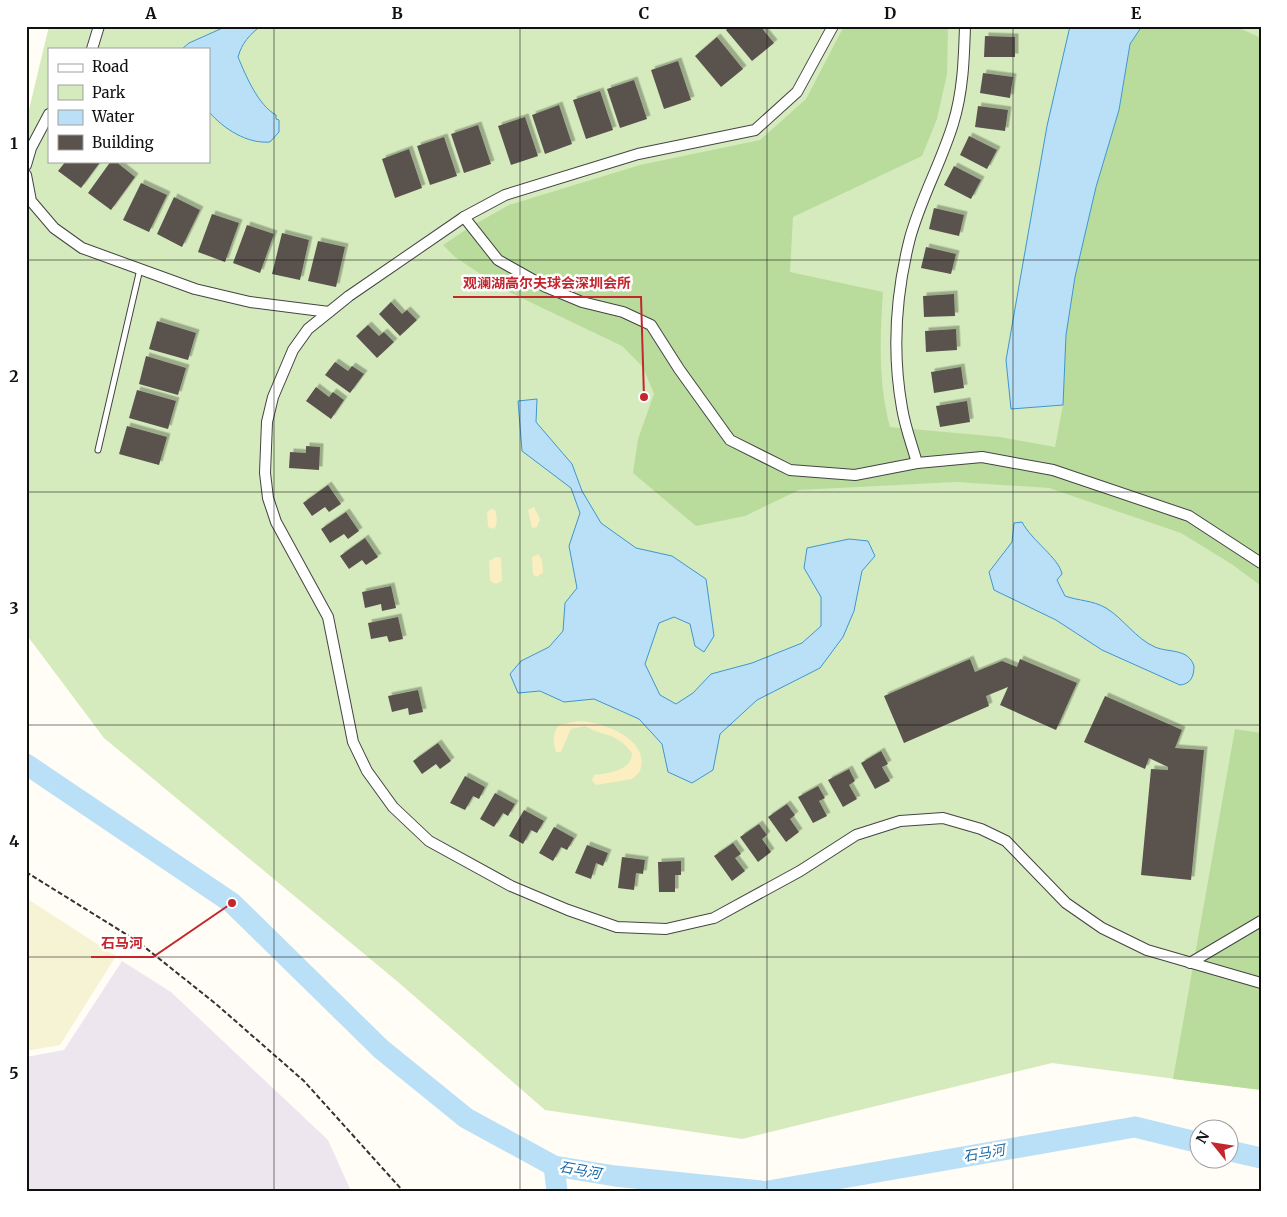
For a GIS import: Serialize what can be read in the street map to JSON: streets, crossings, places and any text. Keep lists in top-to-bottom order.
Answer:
{
  "water": ["石马河"],
  "places": ["观澜湖高尔夫球会深圳会所", "石马河"],
  "legend": [
    "Road",
    "Park",
    "Water",
    "Building"
  ],
  "north": "top left",
  "grid": {
    "columns": [
      "A",
      "B",
      "C",
      "D",
      "E"
    ],
    "rows": [
      "1",
      "2",
      "3",
      "4",
      "5"
    ]
  }
}
